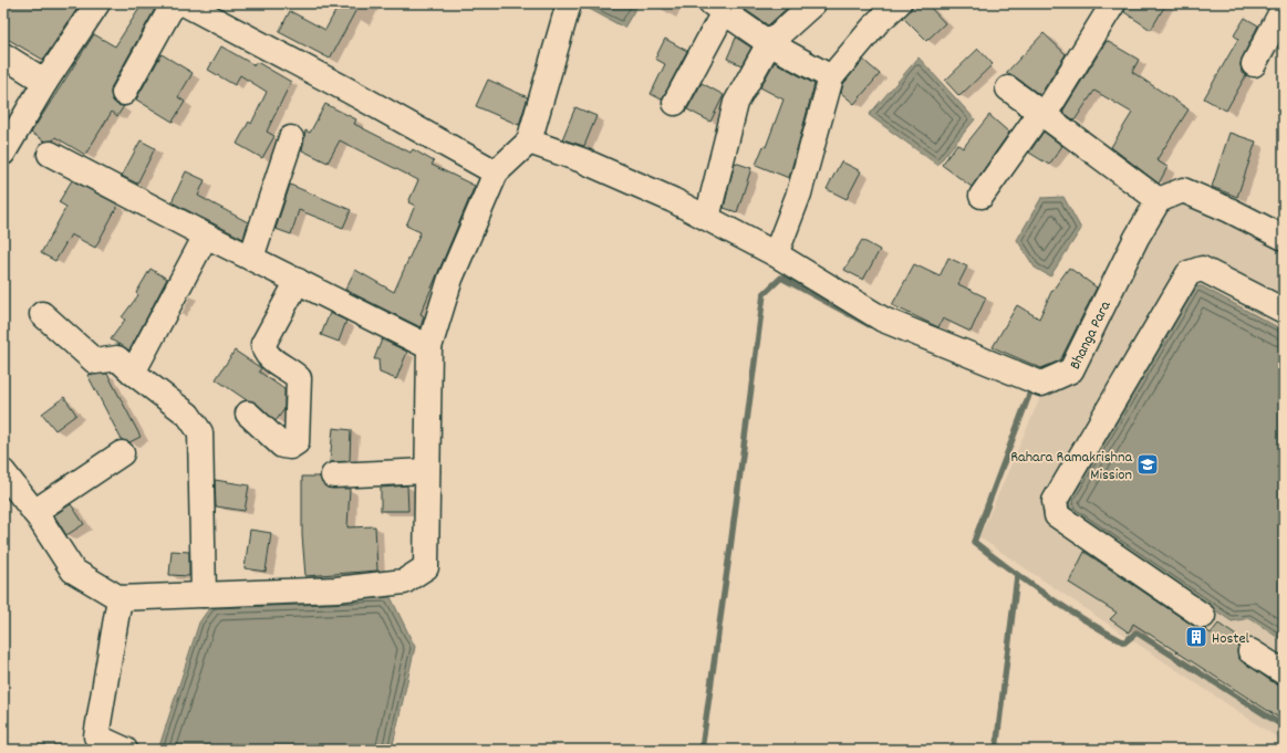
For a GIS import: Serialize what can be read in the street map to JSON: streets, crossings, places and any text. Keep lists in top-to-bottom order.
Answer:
{
  "streets": {
    "street": ["Bhanga Para"]
  },
  "places": {
    "school or university": ["Rahara Ramakrishna Mission"],
    "building": ["Hostel"]
  }
}
